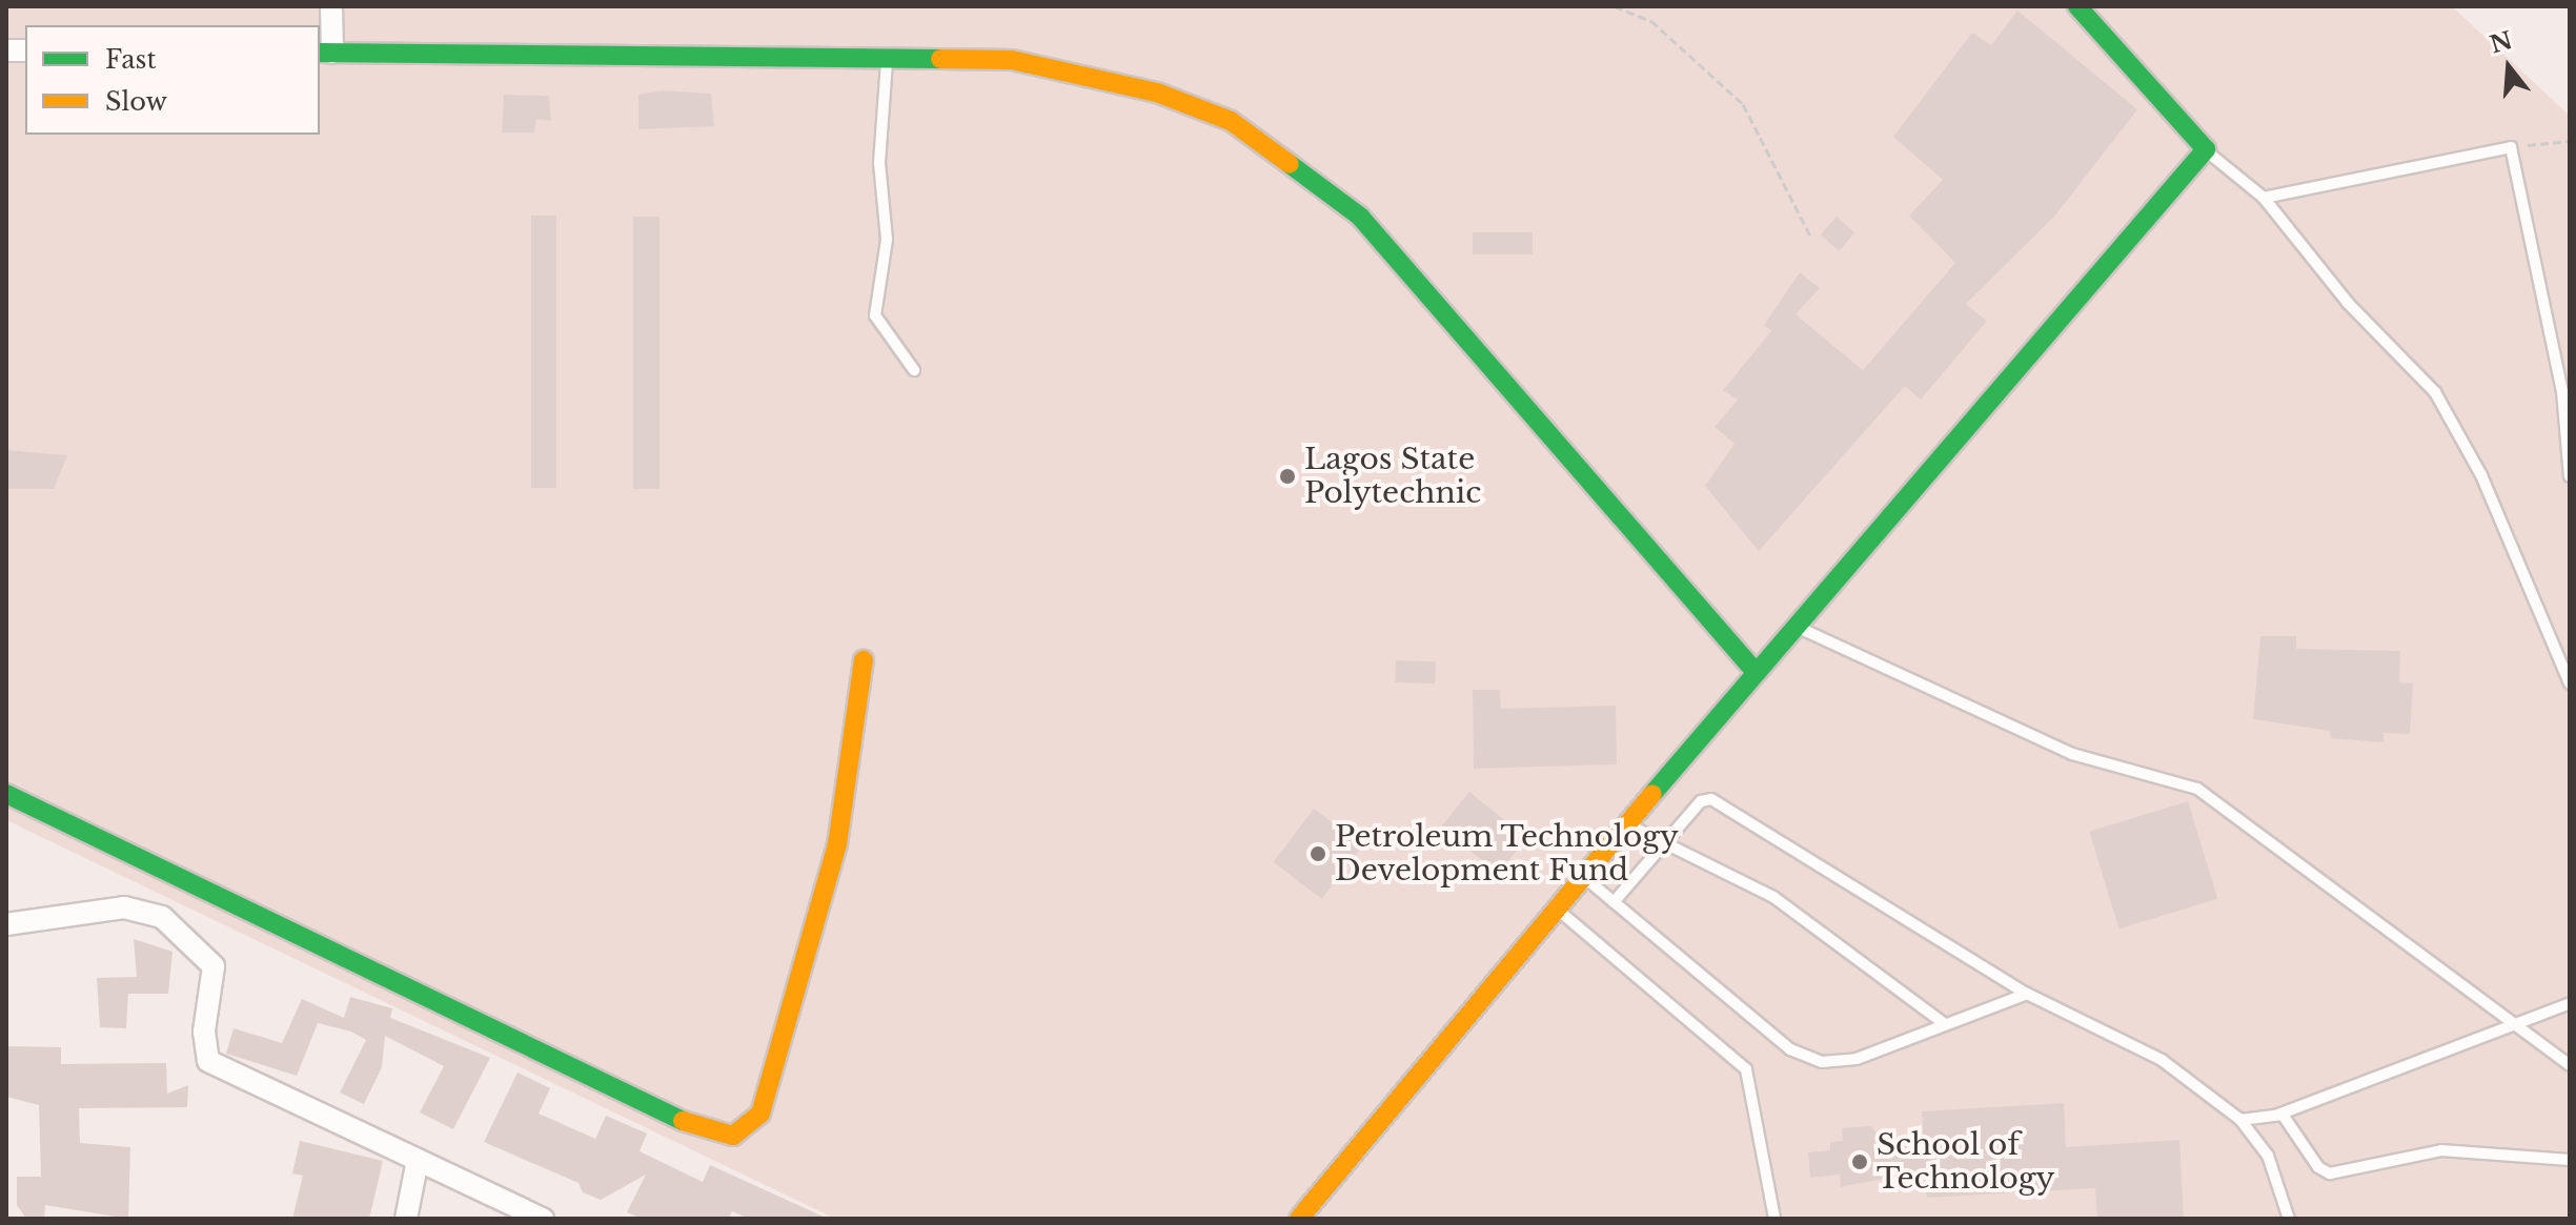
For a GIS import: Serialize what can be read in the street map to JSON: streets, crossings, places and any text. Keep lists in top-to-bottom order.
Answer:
{
  "places": ["Lagos State Polytechnic", "Petroleum Technology Development Fund", "School of Technology"],
  "legend": ["Fast", "Slow"],
  "north": "top"
}
